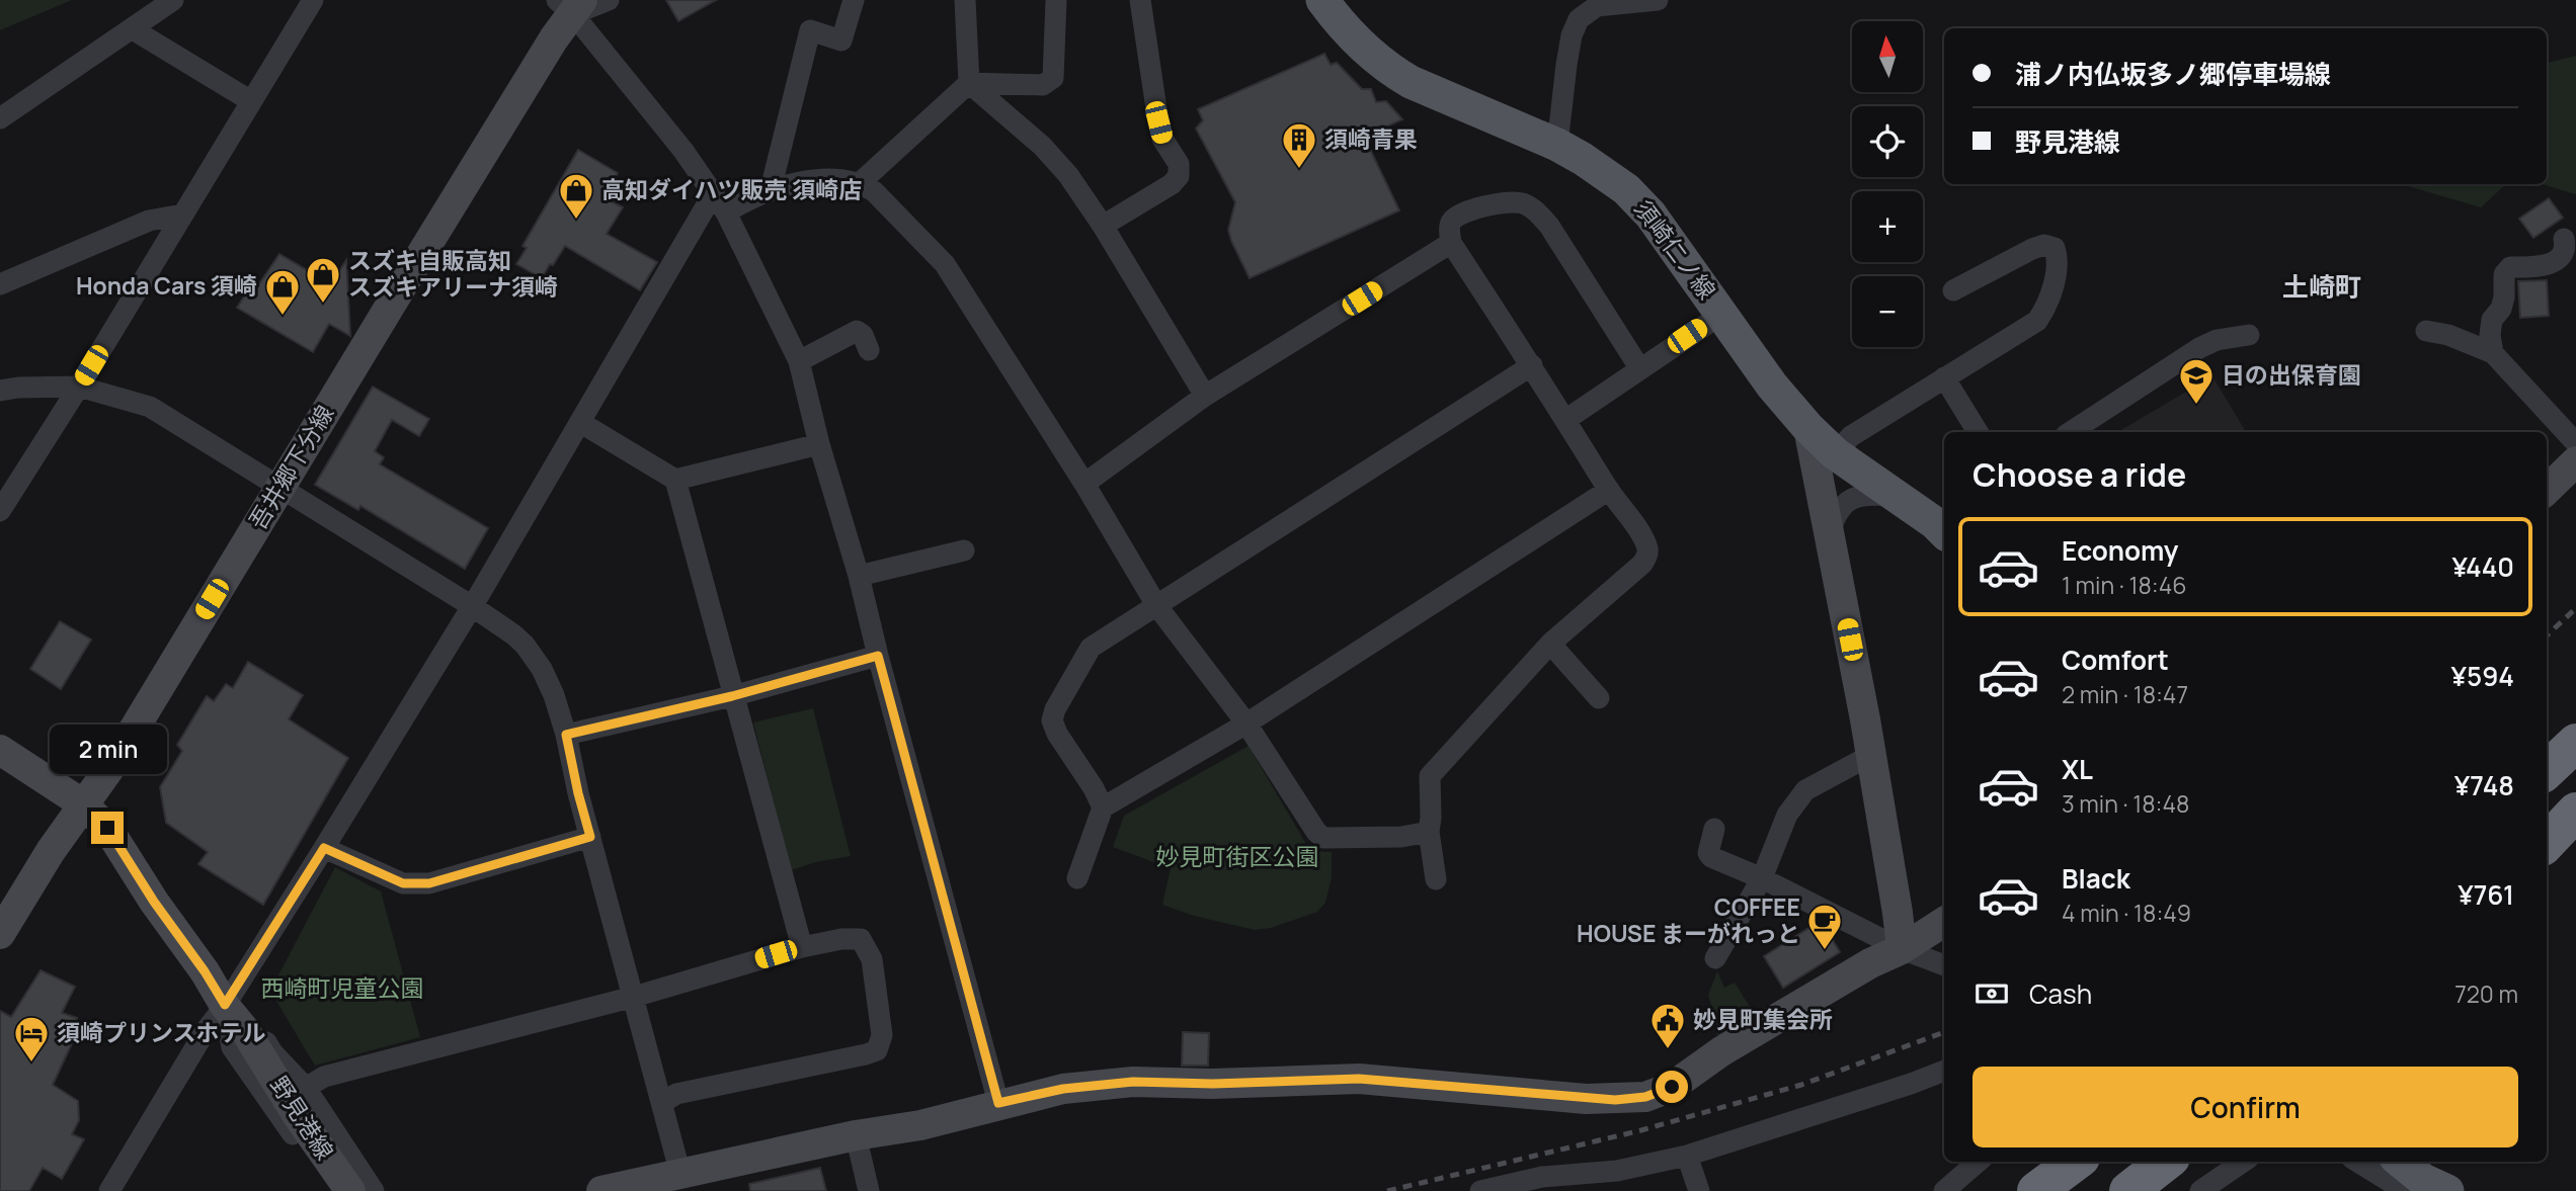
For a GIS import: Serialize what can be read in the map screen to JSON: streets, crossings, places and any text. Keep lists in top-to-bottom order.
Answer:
{
  "streets": {
    "main road": ["須崎仁ノ線", "吾井郷下分線", "野見港線"]
  },
  "crossings": [
    ["吾井郷下分線", "野見港線"]
  ],
  "districts": ["土崎町"],
  "parks": ["妙見町街区公園", "西崎町児童公園"],
  "places": {
    "building": ["須崎青果"],
    "shop": ["高知ダイハツ販売 須崎店", "スズキ自販高知 スズキアリーナ須崎", "Honda Cars 須崎"],
    "school or university": ["日の出保育園"],
    "cafe": ["COFFEE HOUSE まーがれっと"],
    "public building": ["妙見町集会所"],
    "hotel": ["須崎プリンスホテル"]
  },
  "north": "top",
  "page": {
    "map_buttons": ["+", "−"],
    "banner": ["浦ノ内仏坂多ノ郷停車場線", "野見港線"],
    "heading": "Choose a ride",
    "list": [
      {
        "name": "Economy",
        "note": "1 min · 18:46",
        "value": "¥440"
      },
      {
        "name": "Comfort",
        "note": "2 min · 18:47",
        "value": "¥594"
      },
      {
        "name": "XL",
        "note": "3 min · 18:48",
        "value": "¥748"
      },
      {
        "name": "Black",
        "note": "4 min · 18:49",
        "value": "¥761"
      }
    ],
    "bubble": "2 min",
    "pay": ["Cash", "720 m"],
    "buttons": "Confirm"
  }
}
